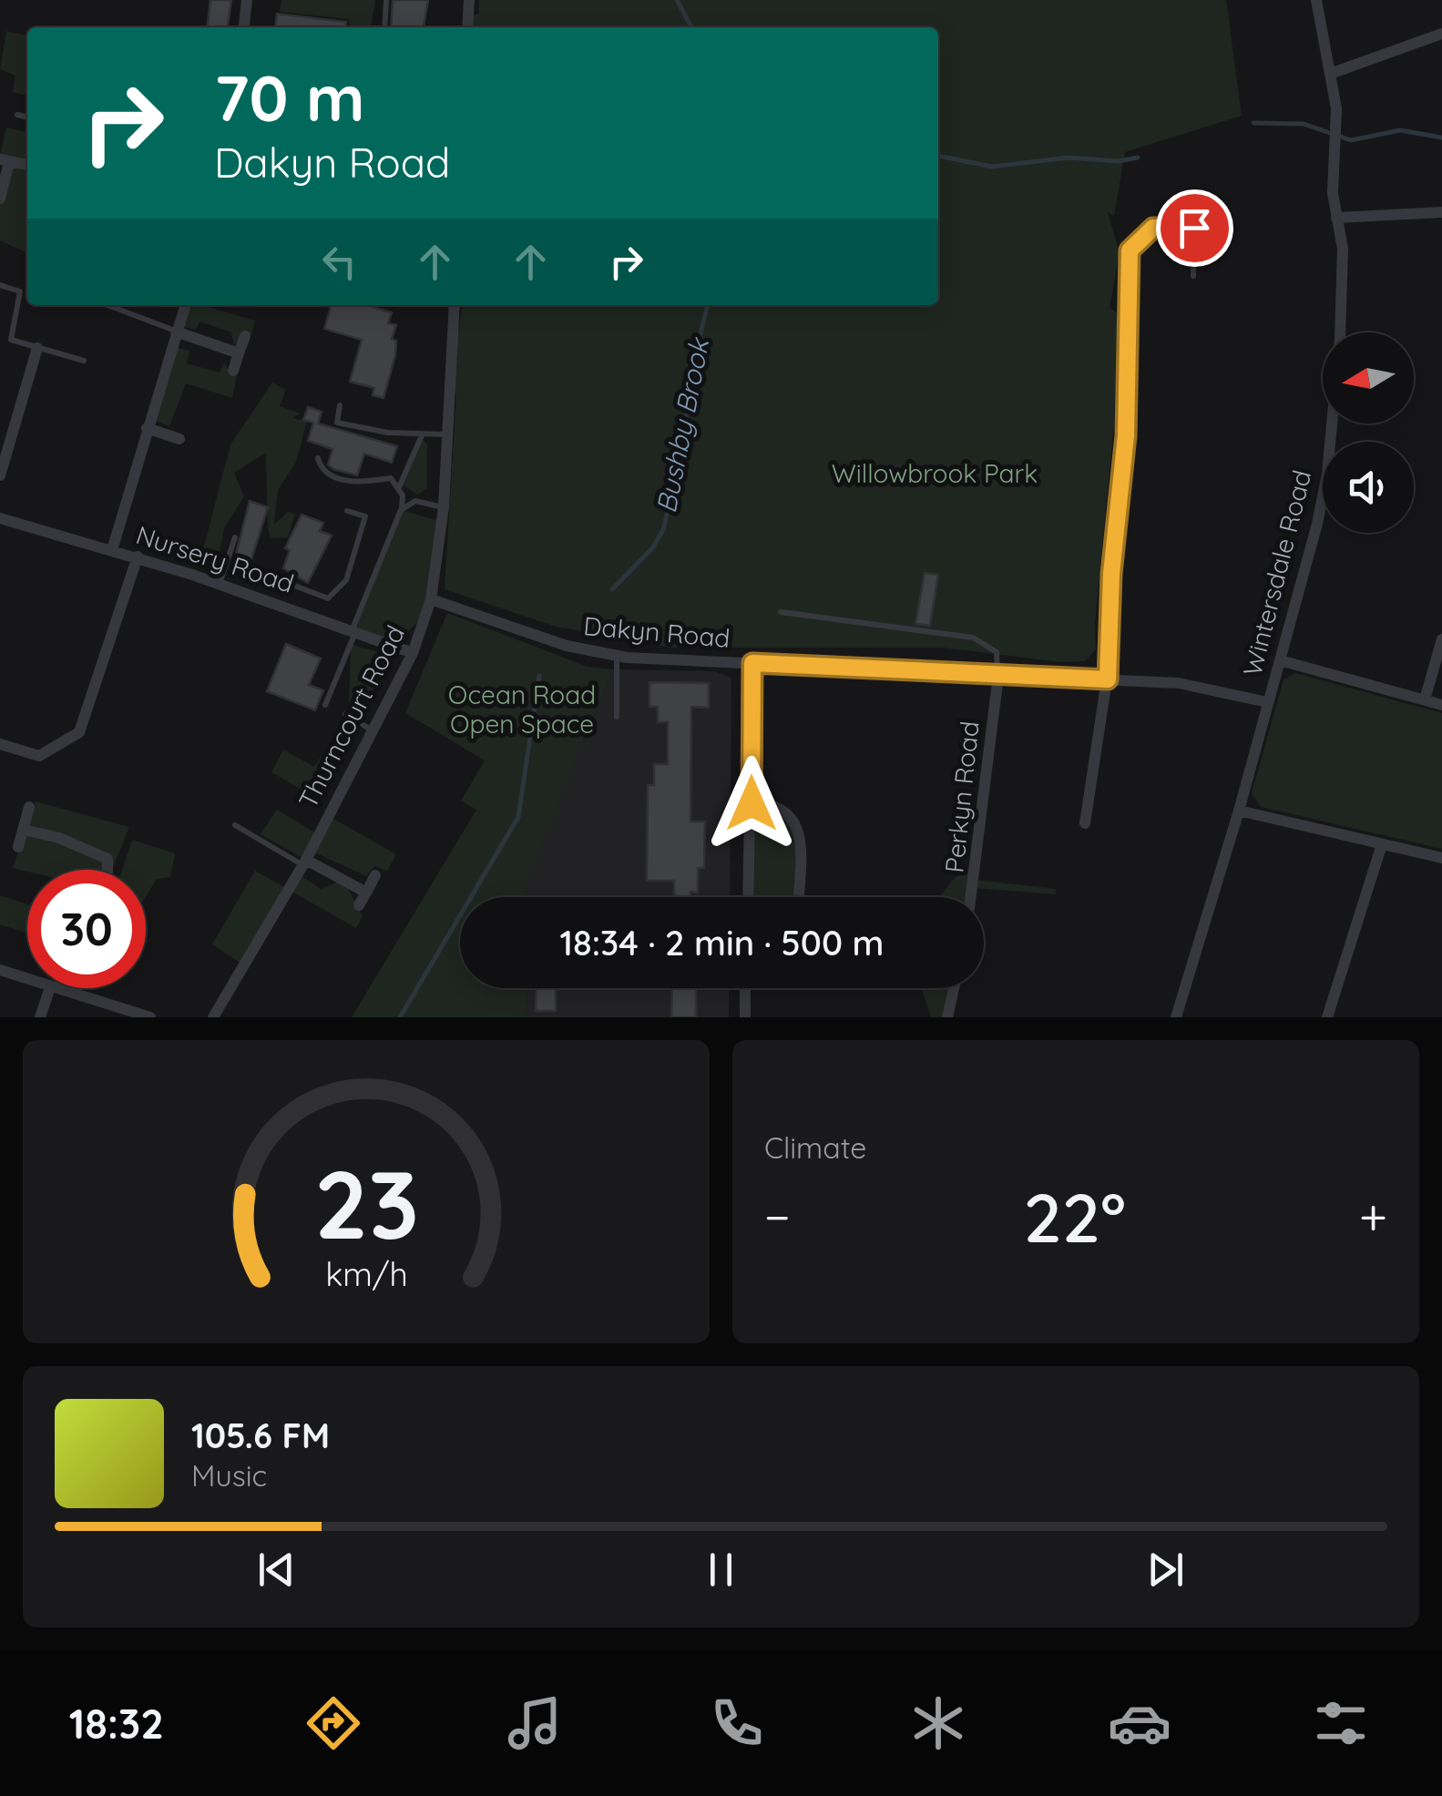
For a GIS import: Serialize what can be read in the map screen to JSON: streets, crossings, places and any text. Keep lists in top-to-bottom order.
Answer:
{
  "streets": {
    "street": [
      "Nursery Road",
      "Wintersdale Road",
      "Dakyn Road",
      "Thurncourt Road",
      "Perkyn Road"
    ]
  },
  "crossings": [
    ["Nursery Road", "Thurncourt Road"],
    ["Wintersdale Road", "Dakyn Road"],
    ["Dakyn Road", "Thurncourt Road"],
    ["Dakyn Road", "Perkyn Road"]
  ],
  "water": ["Bushby Brook"],
  "parks": ["Willowbrook Park", "Ocean Road Open Space"],
  "north": "left",
  "page": {
    "turn": ["70 m", "Dakyn Road"],
    "limit": "30",
    "trip": "18:34 · 2 min · 500 m",
    "tile": "Climate",
    "heat": ["−", "22°", "+"],
    "song": ["105.6 FM", "Music"],
    "tabs": "18:32",
    "gauge": ["23", "km/h"]
  }
}
